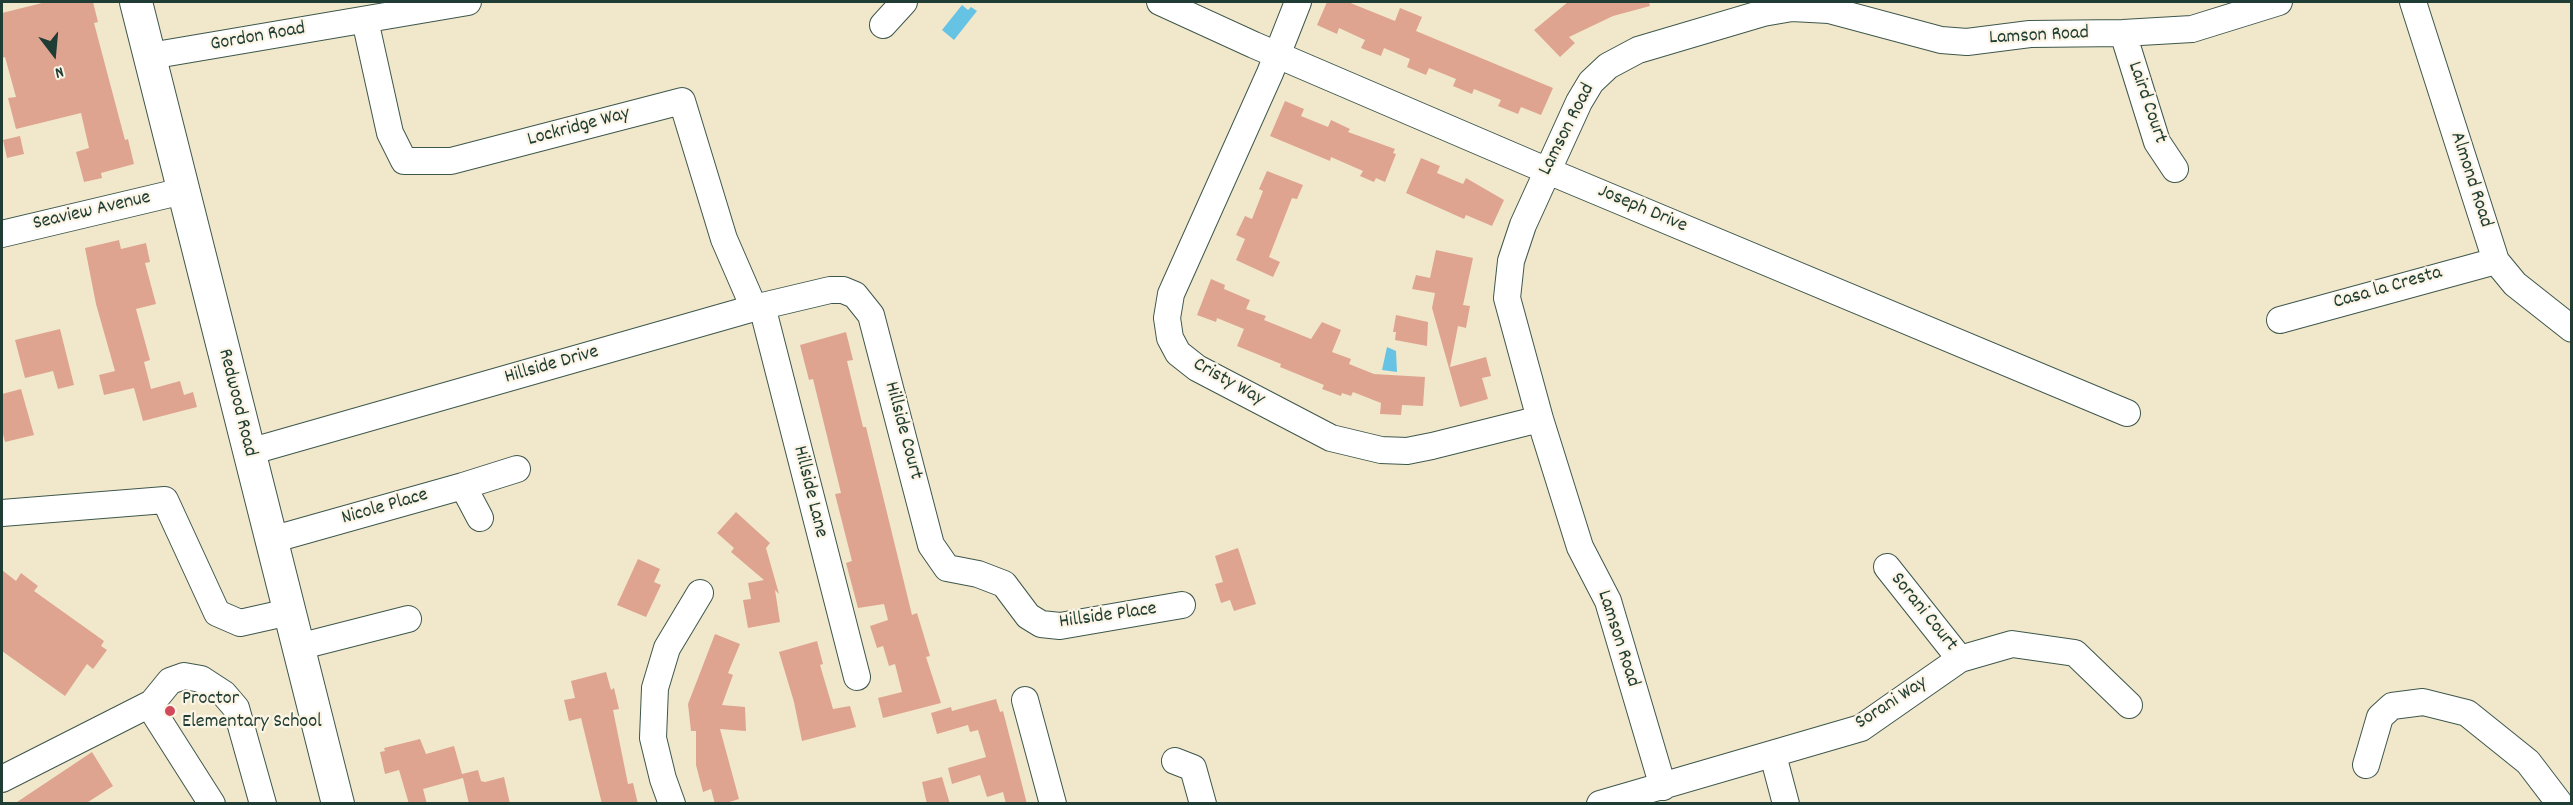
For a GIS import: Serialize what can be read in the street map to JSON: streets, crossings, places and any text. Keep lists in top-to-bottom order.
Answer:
{
  "streets": {
    "main road": ["Redwood Road"],
    "street": [
      "Lamson Road",
      "Gordon Road",
      "Laird Court",
      "Lockridge Way",
      "Almond Road",
      "Joseph Drive",
      "Seaview Avenue",
      "Casa la Cresta",
      "Hillside Drive",
      "Cristy Way",
      "Hillside Court",
      "Hillside Lane",
      "Nicole Place",
      "Sorani Court",
      "Hillside Place",
      "Sorani Way"
    ]
  },
  "crossings": [
    ["Lamson Road", "Laird Court"],
    ["Lamson Road", "Joseph Drive"],
    ["Lamson Road", "Cristy Way"],
    ["Lamson Road", "Sorani Way"],
    ["Gordon Road", "Lockridge Way"],
    ["Gordon Road", "Redwood Road"],
    ["Lockridge Way", "Hillside Drive"],
    ["Lockridge Way", "Hillside Lane"],
    ["Almond Road", "Casa la Cresta"],
    ["Joseph Drive", "Cristy Way"],
    ["Seaview Avenue", "Redwood Road"],
    ["Hillside Drive", "Redwood Road"],
    ["Hillside Drive", "Hillside Court"],
    ["Hillside Drive", "Hillside Lane"],
    ["Redwood Road", "Nicole Place"],
    ["Hillside Court", "Hillside Place"],
    ["Sorani Court", "Sorani Way"]
  ],
  "places": ["Proctor Elementary School"],
  "north": "bottom"
}
